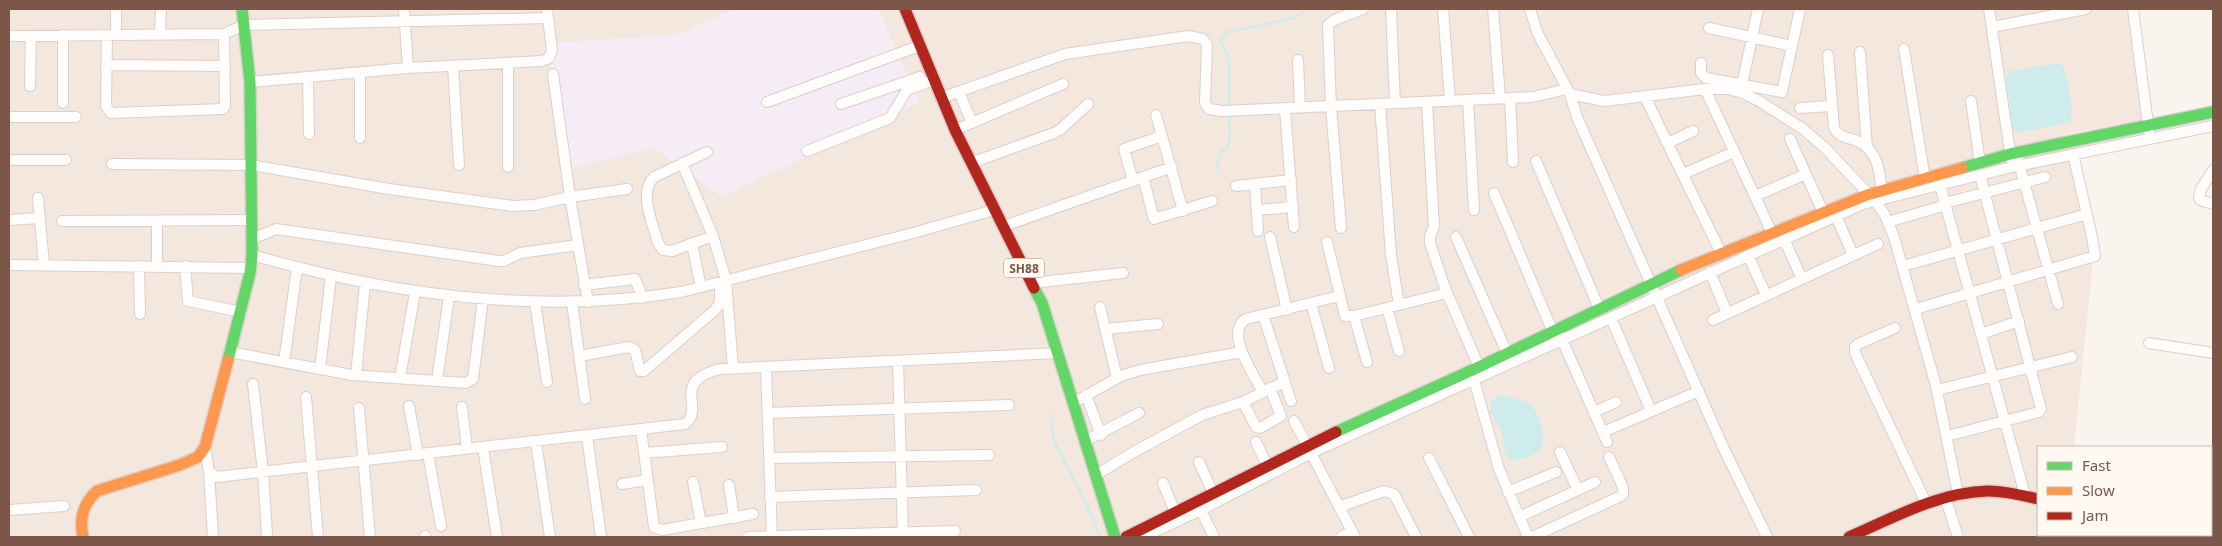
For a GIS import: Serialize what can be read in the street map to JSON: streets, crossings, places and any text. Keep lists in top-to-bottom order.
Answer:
{
  "streets": {
    "street": ["SH88"]
  },
  "legend": ["Fast", "Slow", "Jam"]
}
